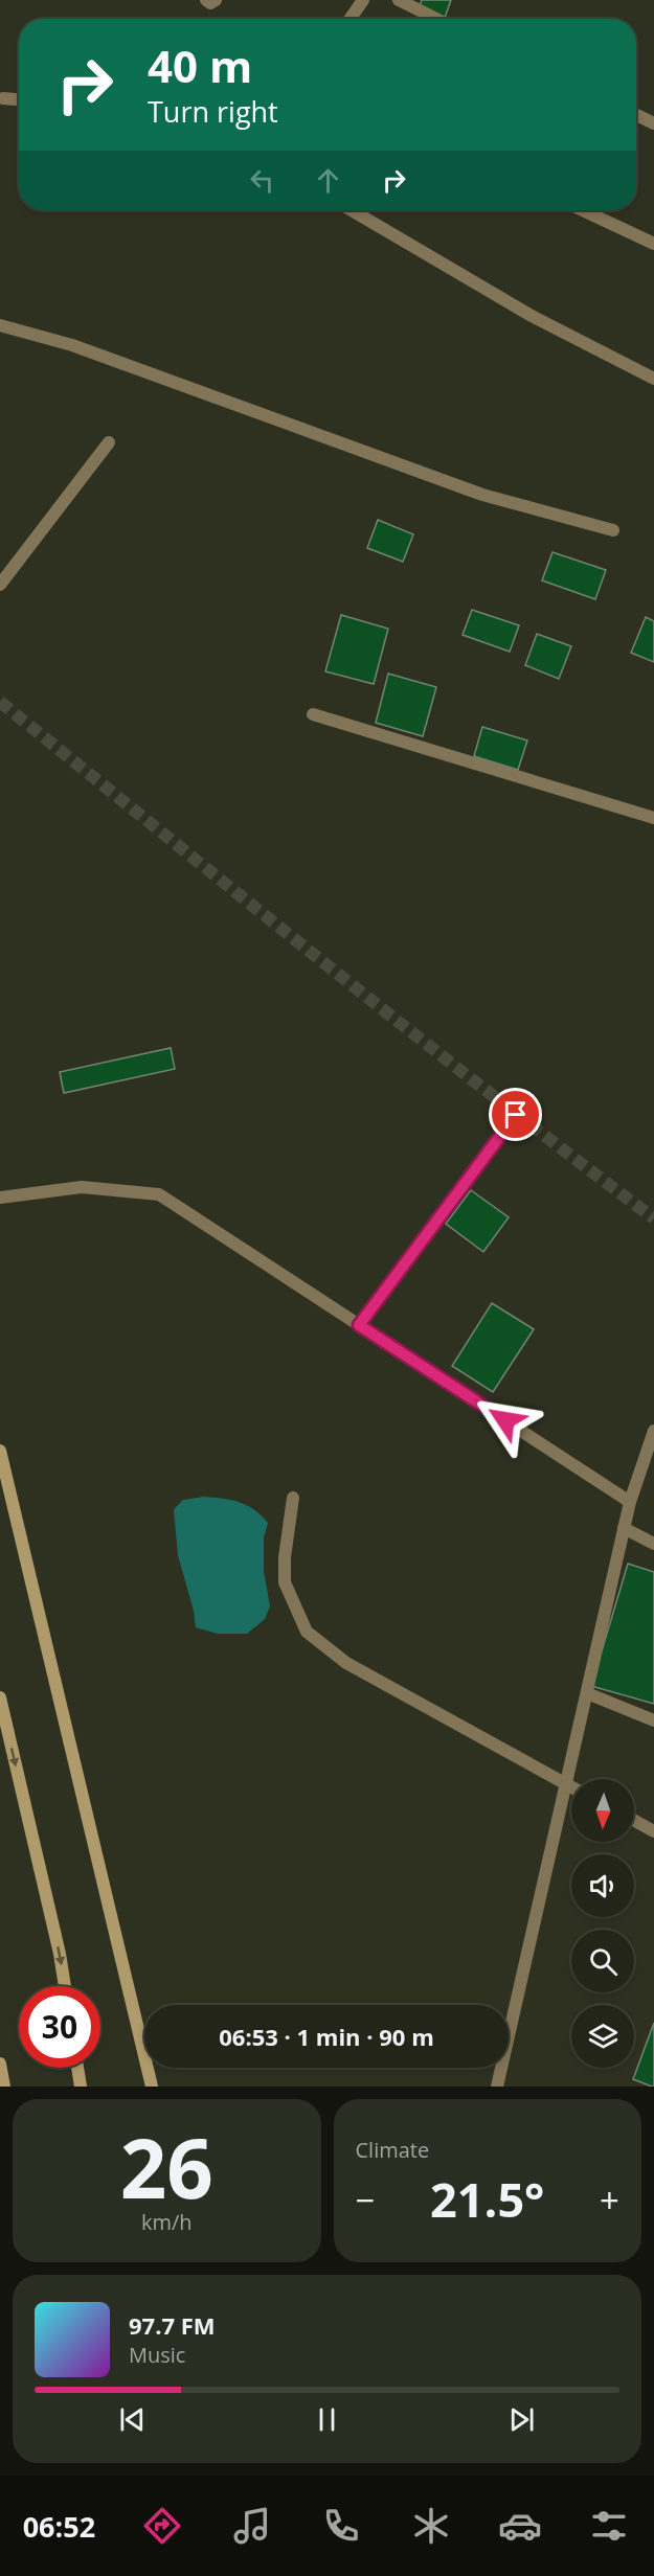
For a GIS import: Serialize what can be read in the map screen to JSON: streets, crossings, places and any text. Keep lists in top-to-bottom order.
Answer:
{
  "north": "bottom",
  "page": {
    "turn": ["40 m", "Turn right"],
    "limit": "30",
    "trip": "06:53 · 1 min · 90 m",
    "tile": [
      ["26", "km/h"],
      "Climate"
    ],
    "heat": ["−", "21.5°", "+"],
    "song": ["97.7 FM", "Music"],
    "tabs": "06:52"
  }
}
